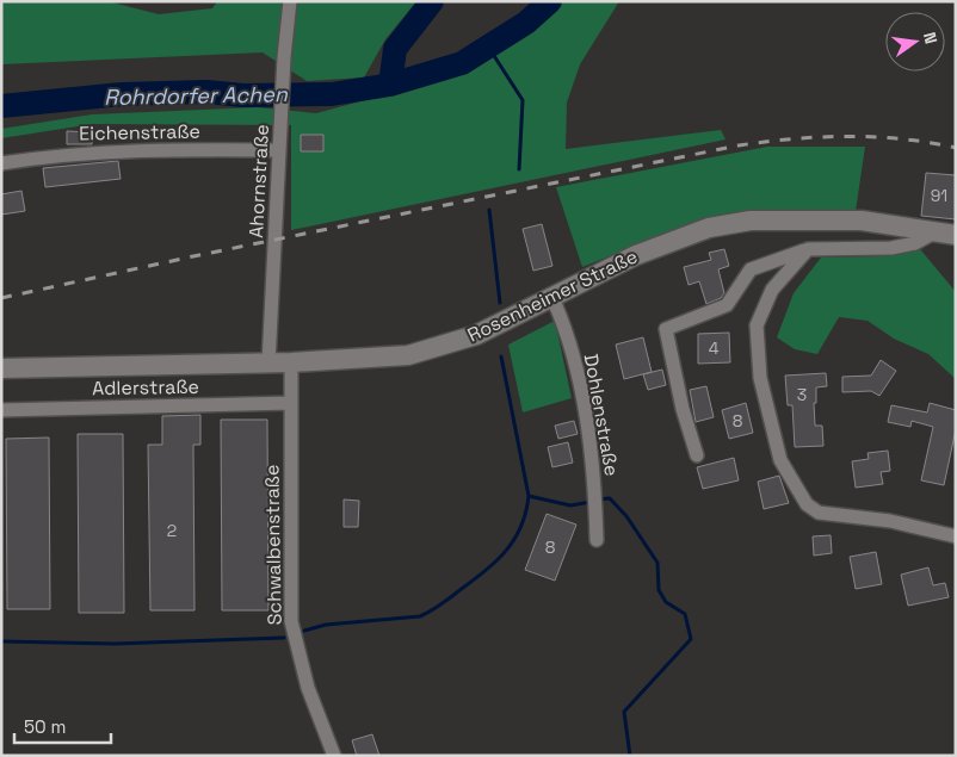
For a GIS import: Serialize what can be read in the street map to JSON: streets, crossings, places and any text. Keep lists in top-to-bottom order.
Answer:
{
  "streets": {
    "main road": ["Rosenheimer Straße"],
    "street": [
      "Eichenstraße",
      "Ahornstraße",
      "Adlerstraße",
      "Dohlenstraße",
      "Schwalbenstraße"
    ]
  },
  "crossings": [
    ["Eichenstraße", "Ahornstraße"],
    ["Ahornstraße", "Rosenheimer Straße"],
    ["Rosenheimer Straße", "Dohlenstraße"],
    ["Rosenheimer Straße", "Schwalbenstraße"],
    ["Adlerstraße", "Schwalbenstraße"]
  ],
  "water": ["Rohrdorfer Achen"],
  "house_numbers": [
    "91",
    "4",
    "3",
    "8",
    "2",
    "8"
  ],
  "scale_bar": "50 m",
  "north": "right"
}
